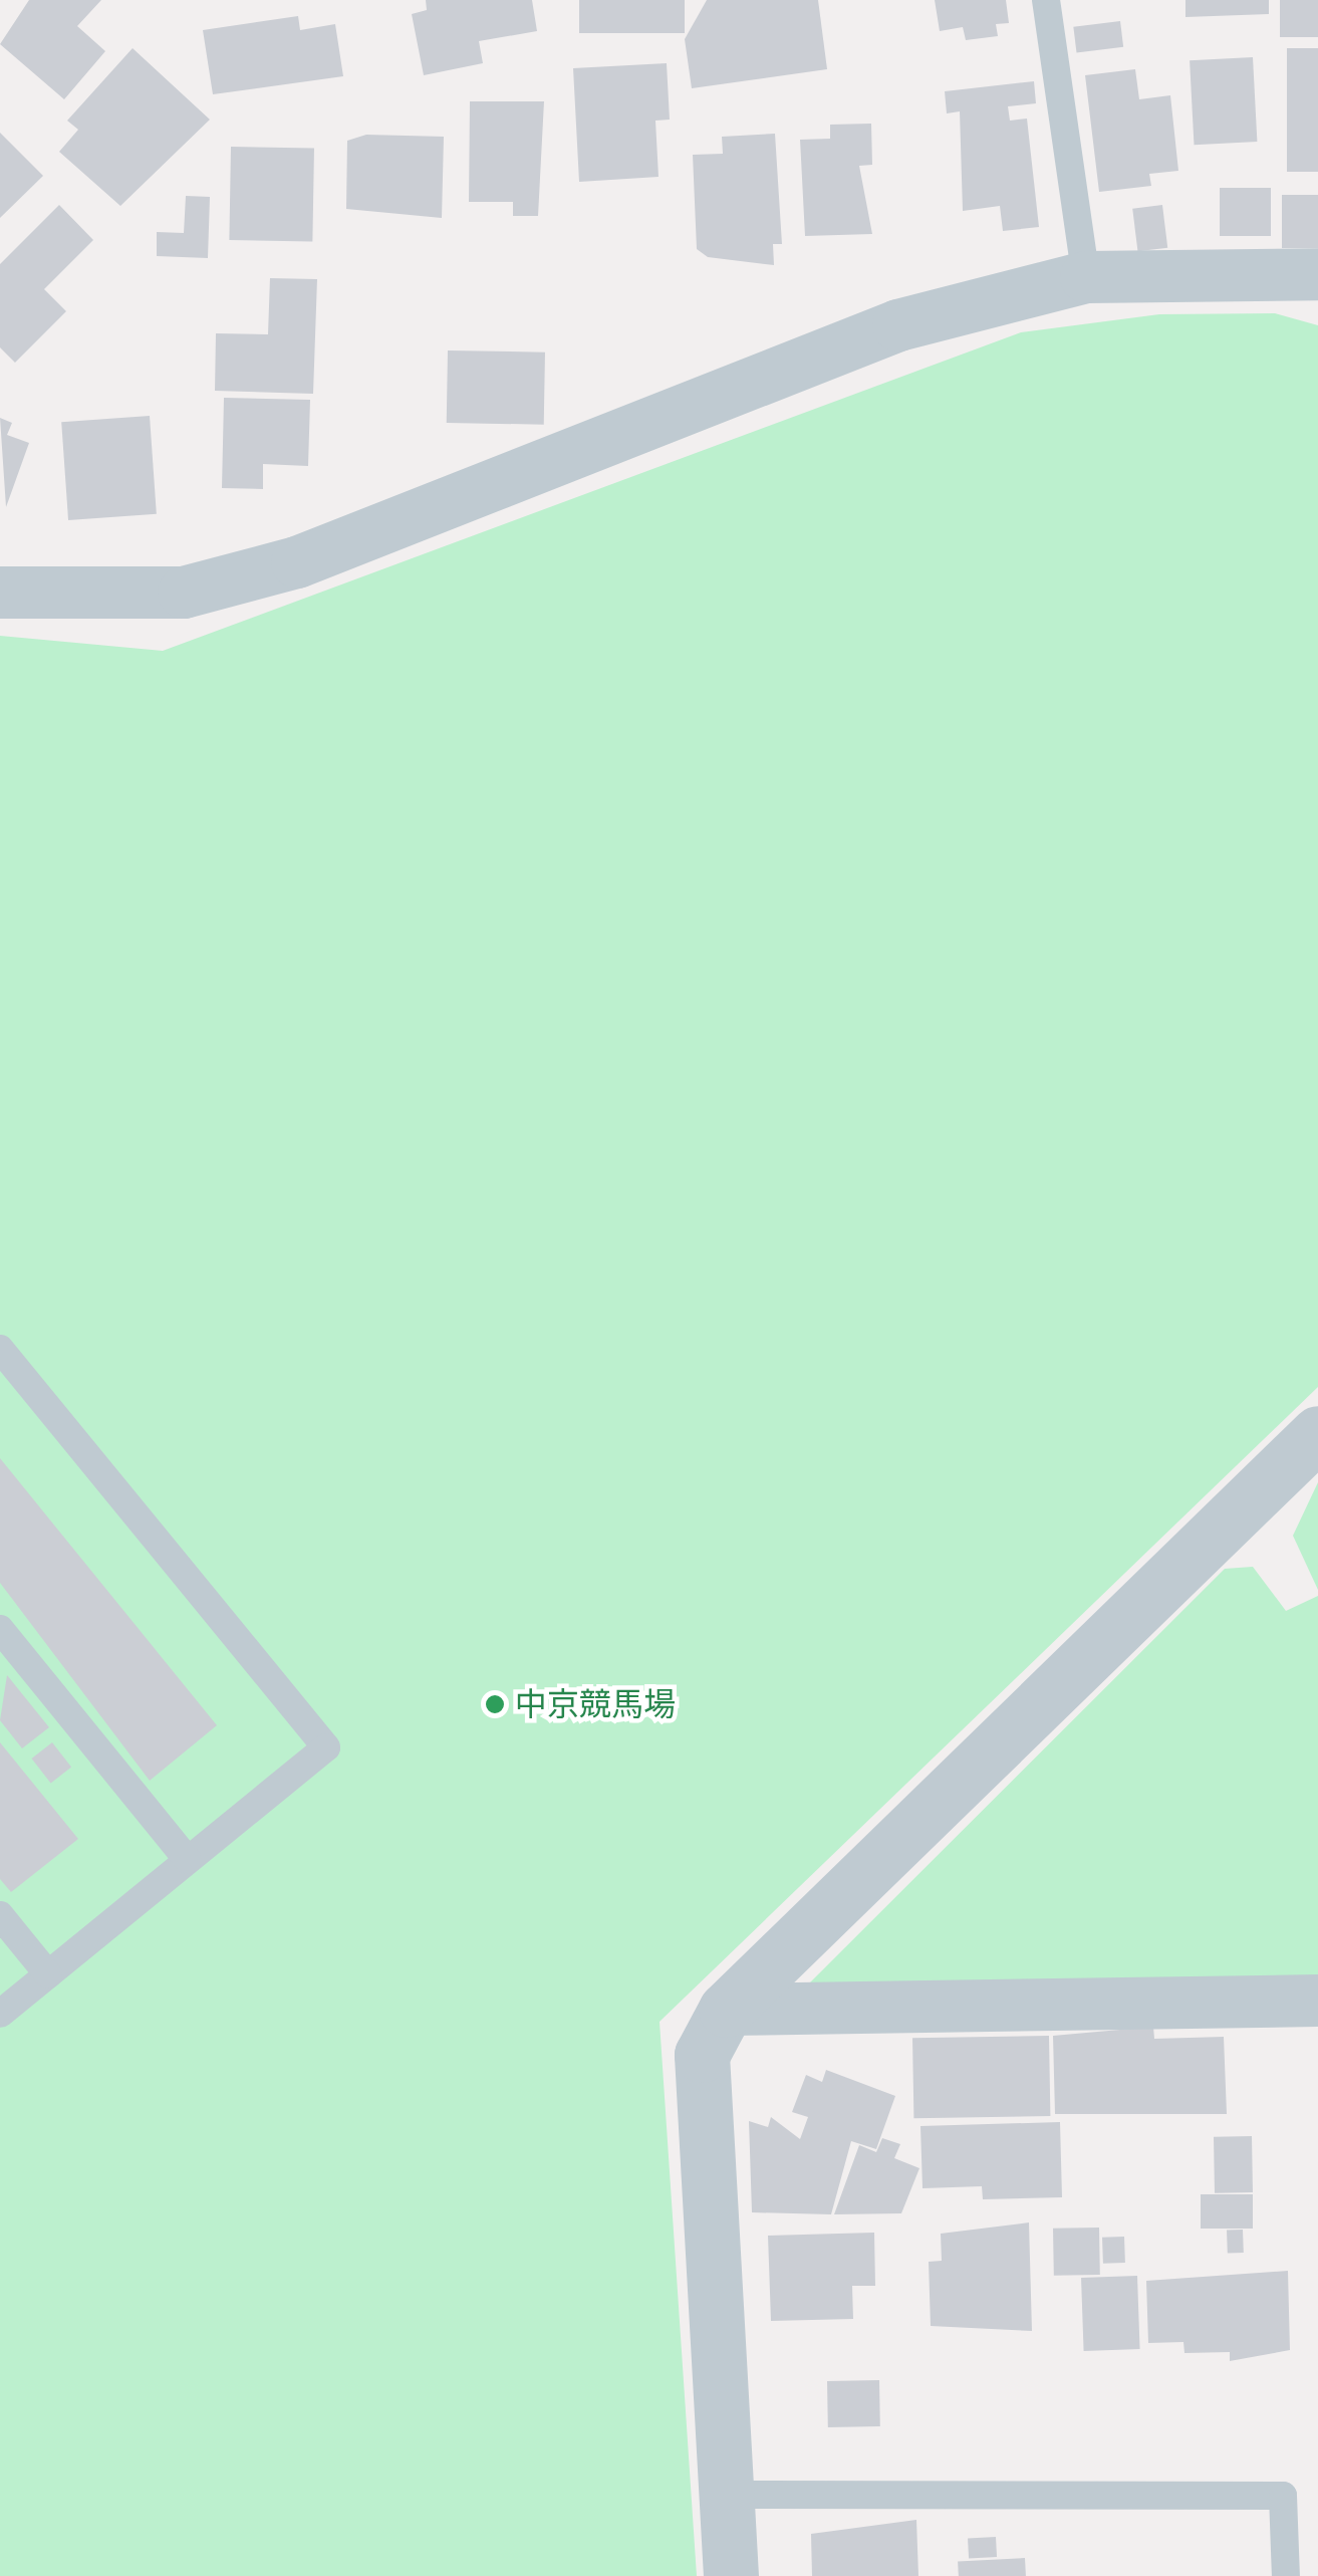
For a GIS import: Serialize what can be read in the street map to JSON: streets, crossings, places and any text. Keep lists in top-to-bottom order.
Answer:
{
  "places": ["中京競馬場"]
}
